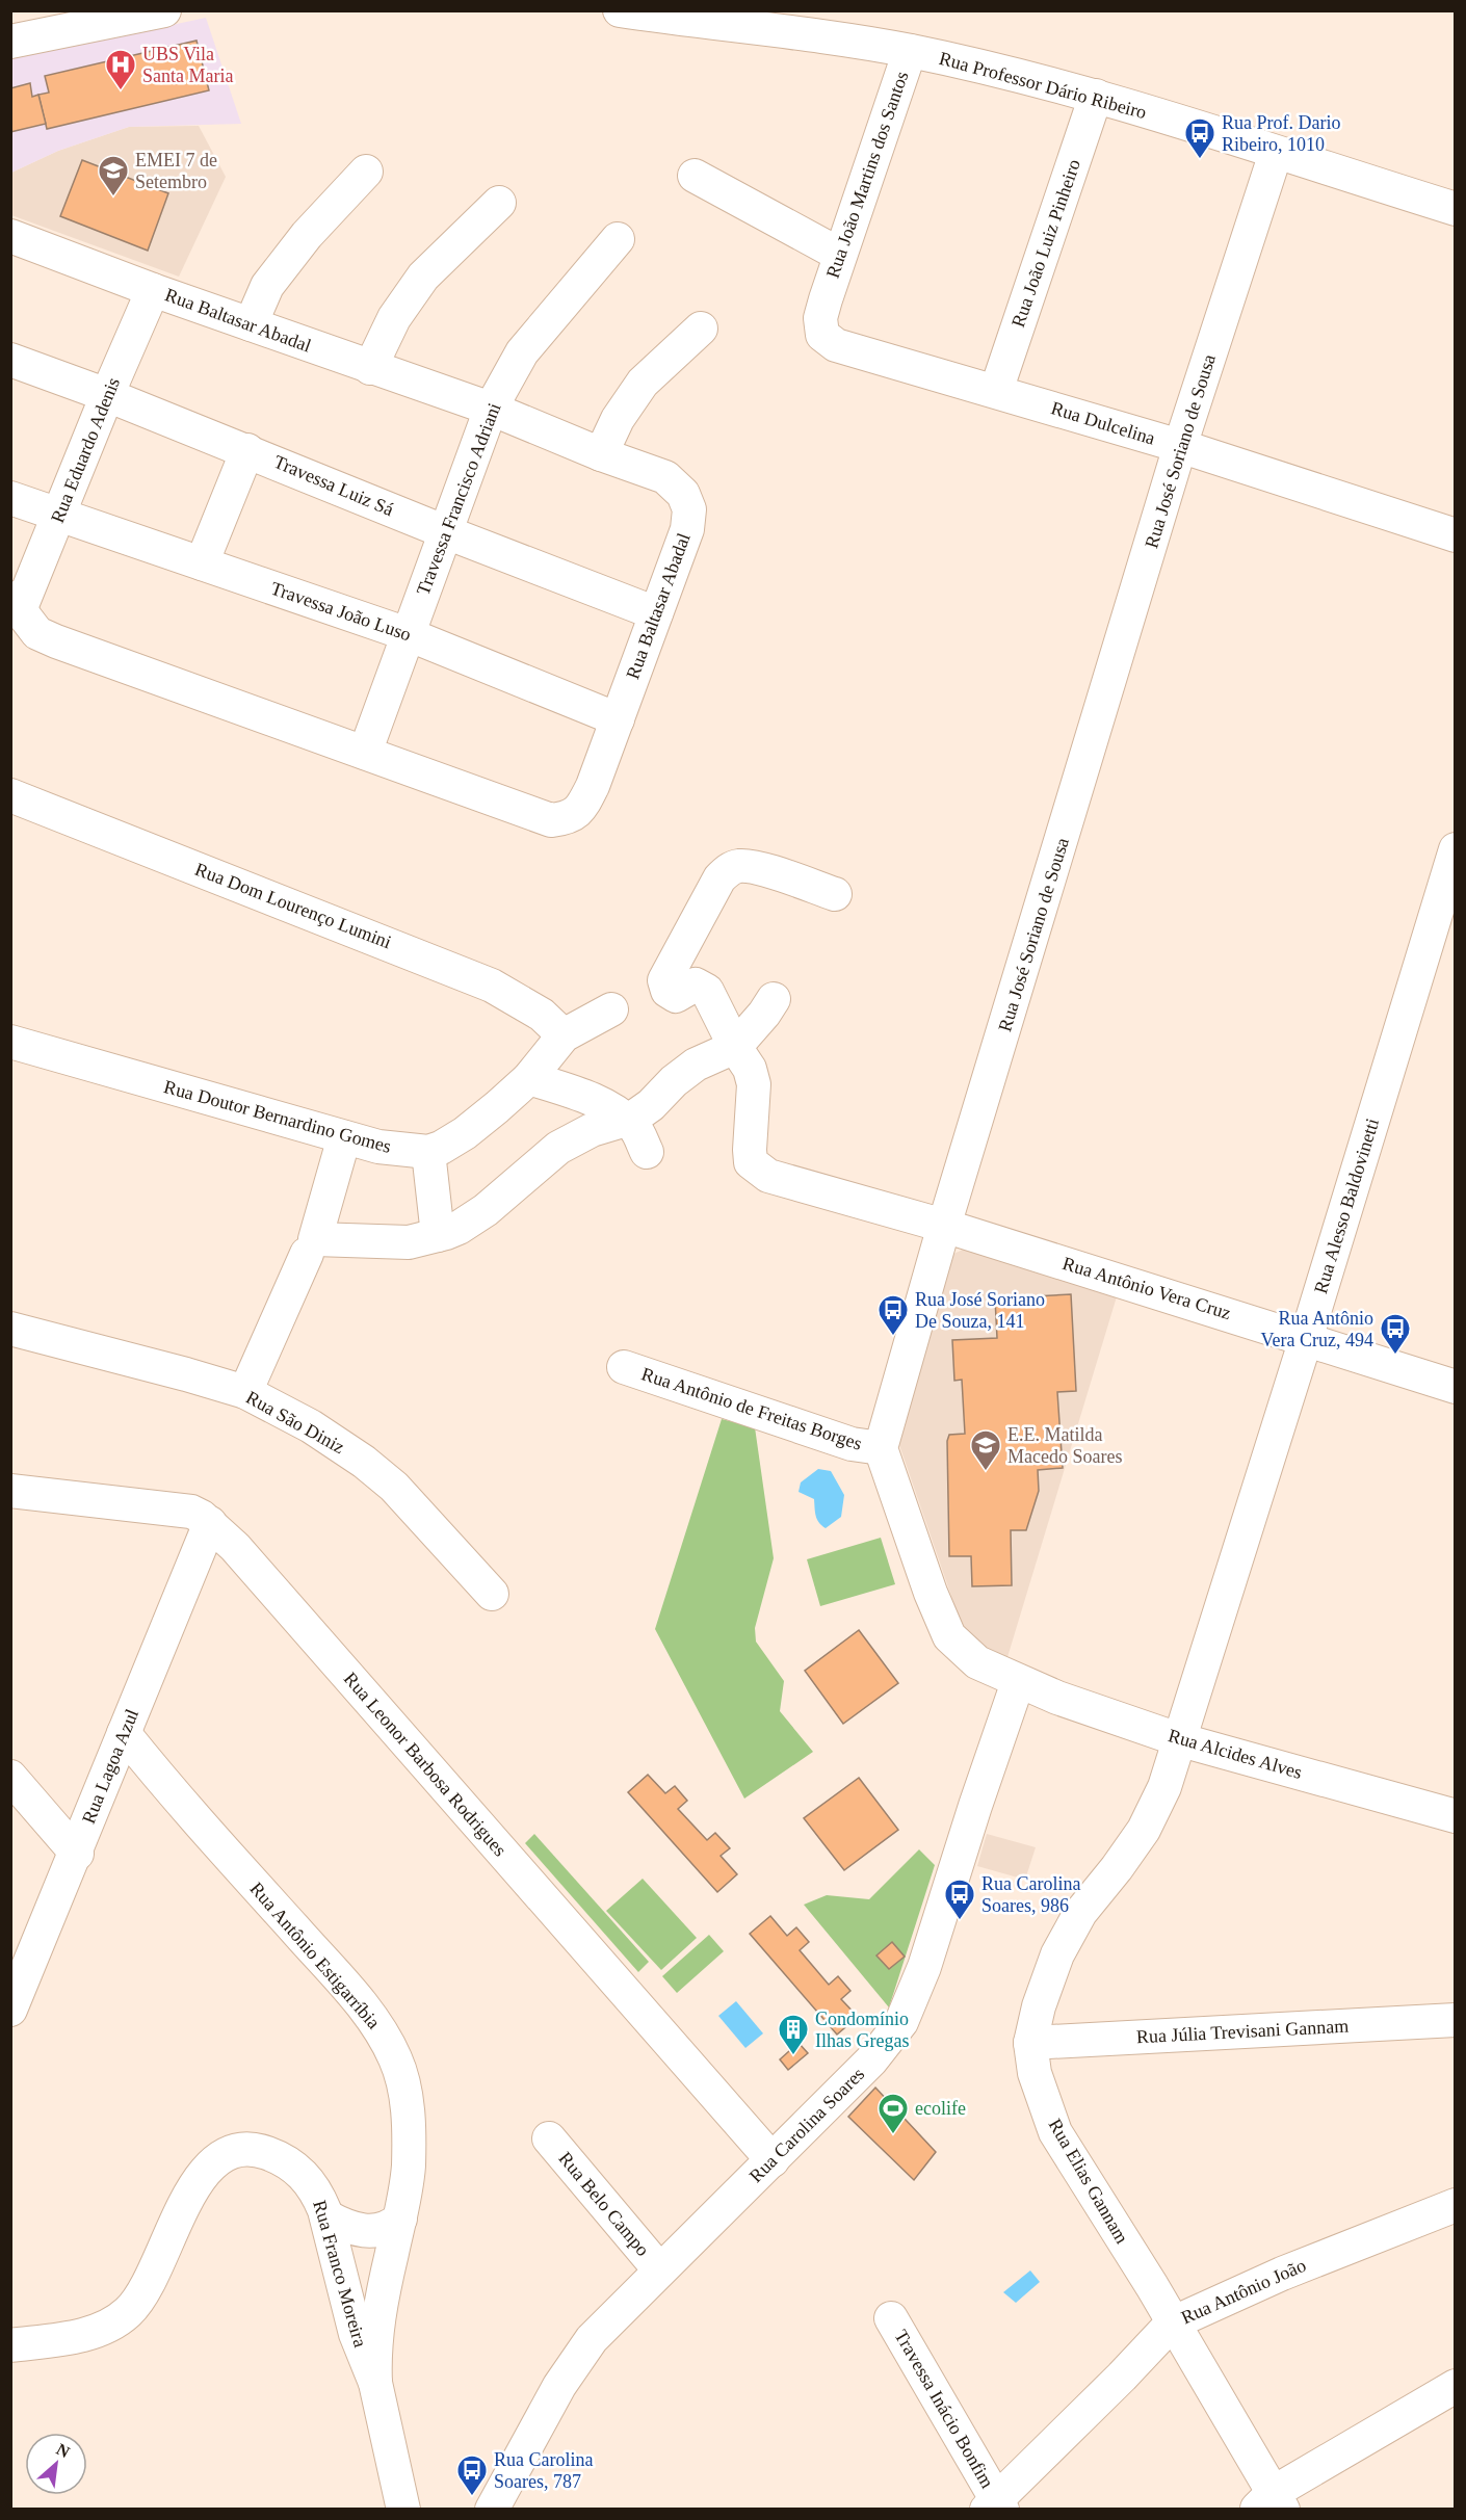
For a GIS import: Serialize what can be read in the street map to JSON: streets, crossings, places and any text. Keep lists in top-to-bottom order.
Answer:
{
  "streets": {
    "street": [
      "Rua Professor Dário Ribeiro",
      "Rua João Martins dos Santos",
      "Rua João Luiz Pinheiro",
      "Rua Baltasar Abadal",
      "Rua Dulcelina",
      "Rua Eduardo Adenis",
      "Rua José Soriano de Sousa",
      "Travessa Luiz Sá",
      "Travessa Francisco Adriani",
      "Travessa João Luso",
      "Rua Dom Lourenço Lumini",
      "Rua Doutor Bernardino Gomes",
      "Rua Alesso Baldovinetti",
      "Rua Antônio Vera Cruz",
      "Rua Antônio de Freitas Borges",
      "Rua São Diniz",
      "Rua Alcides Alves",
      "Rua Leonor Barbosa Rodrigues",
      "Rua Lagoa Azul",
      "Rua Antônio Estigarríbia",
      "Rua Júlia Trevisani Gannam",
      "Rua Carolina Soares",
      "Rua Elias Gannam",
      "Rua Belo Campo",
      "Rua Franco Moreira",
      "Rua Antônio João",
      "Travessa Inácio Bonfim"
    ]
  },
  "crossings": [
    ["Rua Professor Dário Ribeiro", "Rua João Martins dos Santos"],
    ["Rua Professor Dário Ribeiro", "Rua João Luiz Pinheiro"],
    ["Rua Professor Dário Ribeiro", "Rua José Soriano de Sousa"],
    ["Rua João Martins dos Santos", "Rua Dulcelina"],
    ["Rua João Luiz Pinheiro", "Rua Dulcelina"],
    ["Rua Baltasar Abadal", "Rua Eduardo Adenis"],
    ["Rua Baltasar Abadal", "Travessa Luiz Sá"],
    ["Rua Baltasar Abadal", "Travessa Francisco Adriani"],
    ["Rua Baltasar Abadal", "Travessa João Luso"],
    ["Rua Dulcelina", "Rua José Soriano de Sousa"],
    ["Rua Eduardo Adenis", "Travessa Luiz Sá"],
    ["Rua Eduardo Adenis", "Travessa João Luso"],
    ["Rua José Soriano de Sousa", "Rua Antônio Vera Cruz"],
    ["Rua José Soriano de Sousa", "Rua Antônio de Freitas Borges"],
    ["Travessa Luiz Sá", "Travessa Francisco Adriani"],
    ["Travessa Francisco Adriani", "Travessa João Luso"],
    ["Rua Alesso Baldovinetti", "Rua Antônio Vera Cruz"],
    ["Rua Alesso Baldovinetti", "Rua Alcides Alves"],
    ["Rua Alesso Baldovinetti", "Rua Elias Gannam"],
    ["Rua Alcides Alves", "Rua Carolina Soares"],
    ["Rua Alcides Alves", "Rua Elias Gannam"],
    ["Rua Leonor Barbosa Rodrigues", "Rua Lagoa Azul"],
    ["Rua Leonor Barbosa Rodrigues", "Rua Carolina Soares"],
    ["Rua Lagoa Azul", "Rua Antônio Estigarríbia"],
    ["Rua Antônio Estigarríbia", "Rua Franco Moreira"],
    ["Rua Júlia Trevisani Gannam", "Rua Elias Gannam"],
    ["Rua Carolina Soares", "Rua Belo Campo"],
    ["Rua Elias Gannam", "Rua Antônio João"],
    ["Rua Antônio João", "Travessa Inácio Bonfim"]
  ],
  "places": {
    "hospital": ["UBS Vila Santa Maria"],
    "bus stop": [
      "Rua Prof. Dario Ribeiro, 1010",
      "Rua José Soriano De Souza, 141",
      "Rua Antônio Vera Cruz, 494",
      "Rua Carolina Soares, 986",
      "Rua Carolina Soares, 787"
    ],
    "school or university": ["EMEI 7 de Setembro", "E.E. Matilda Macedo Soares"],
    "building": ["Condomínio Ilhas Gregas"],
    "sports": ["ecolife"]
  },
  "north": "top right"
}
